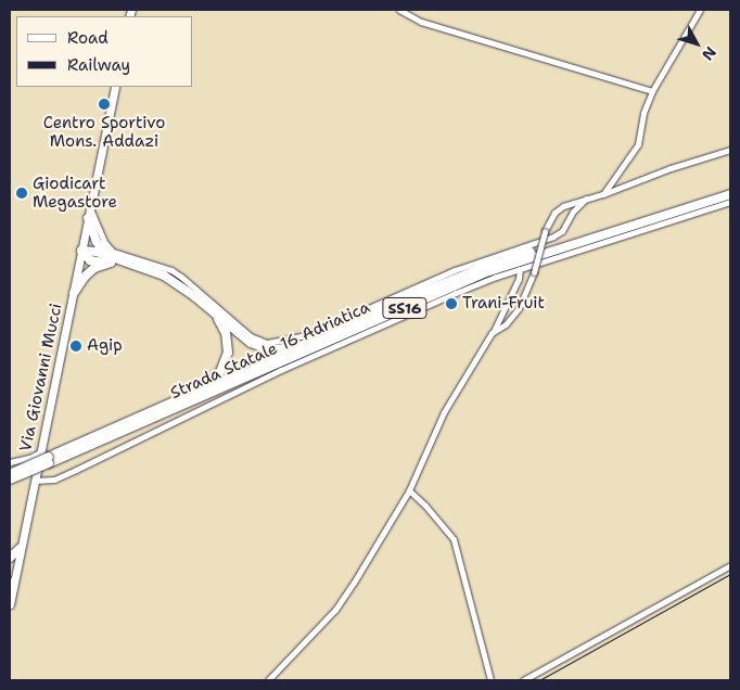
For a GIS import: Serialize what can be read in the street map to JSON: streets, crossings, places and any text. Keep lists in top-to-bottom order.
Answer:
{
  "streets": {
    "highway": ["SS16", "Strada Statale 16 Adriatica"],
    "main road": ["Via Giovanni Mucci"]
  },
  "crossings": [
    ["SS16", "Strada Statale 16 Adriatica"],
    ["SS16", "Via Giovanni Mucci"],
    ["Strada Statale 16 Adriatica", "Via Giovanni Mucci"]
  ],
  "places": [
    "Centro Sportivo Mons. Addazi",
    "Giodicart Megastore",
    "Trani-Fruit",
    "Agip"
  ],
  "legend": ["Road", "Railway"],
  "north": "bottom right"
}
